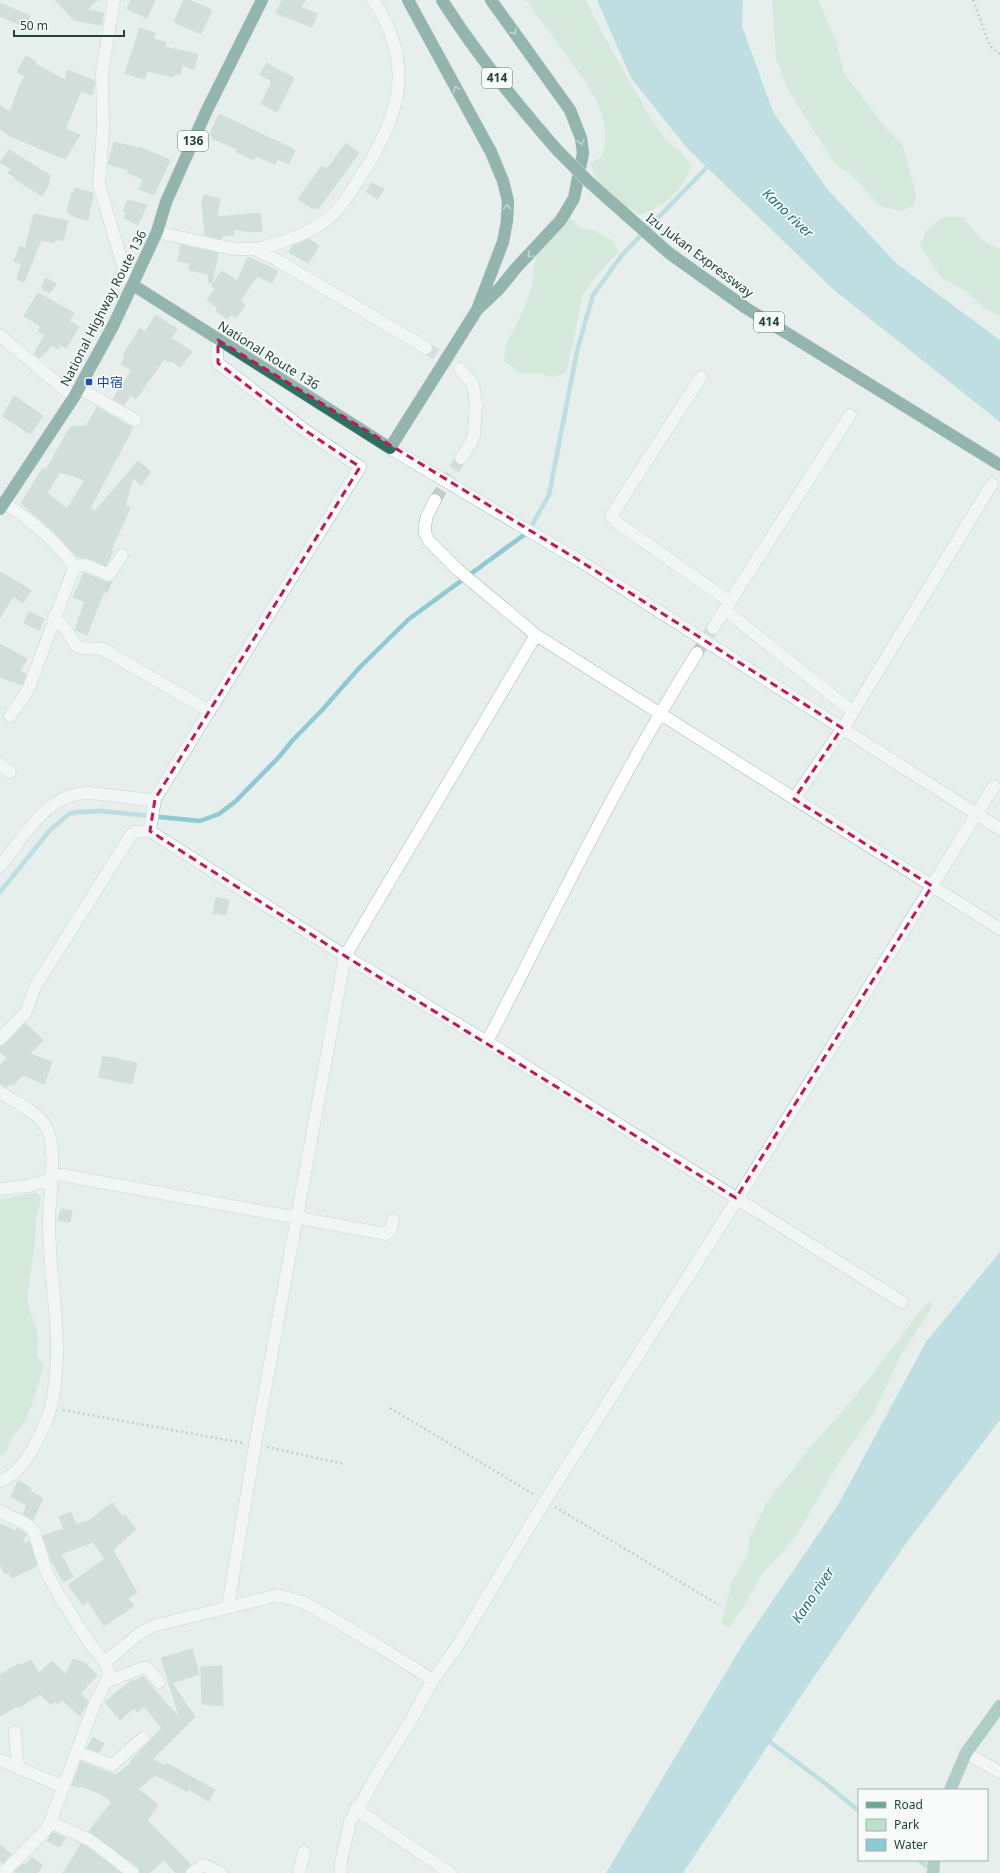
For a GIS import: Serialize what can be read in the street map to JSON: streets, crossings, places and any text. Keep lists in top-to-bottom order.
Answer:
{
  "streets": {
    "highway": [
      "414",
      "136",
      "Izu Jukan Expressway",
      "National Highway Route 136",
      "National Route 136"
    ]
  },
  "crossings": [
    ["National Highway Route 136", "National Route 136"]
  ],
  "water": ["Kano river"],
  "places": {
    "transit": ["中宿"]
  },
  "legend": ["Road", "Park", "Water"],
  "scale_bar": "50 m"
}
